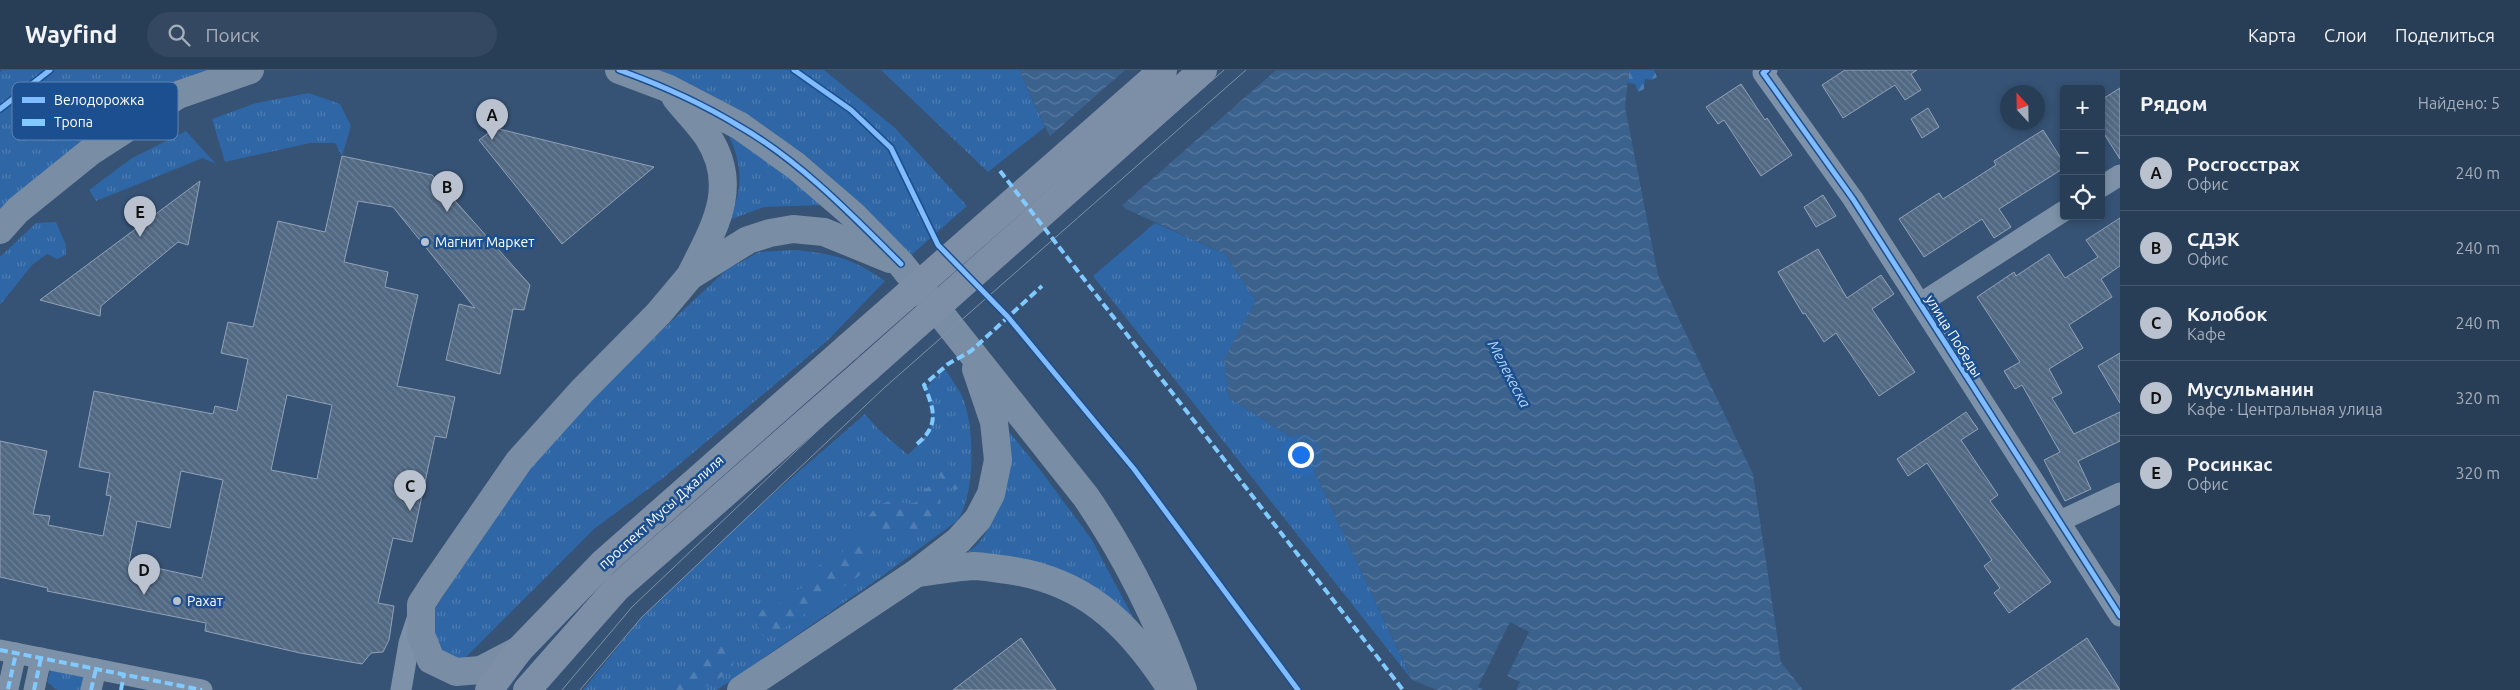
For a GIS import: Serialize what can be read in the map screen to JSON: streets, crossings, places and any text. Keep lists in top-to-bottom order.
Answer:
{
  "streets": {
    "main road": ["проспект Мусы Джалиля"],
    "street": ["улица Победы"]
  },
  "water": ["Мелекеска"],
  "places": ["Магнит Маркет", "Рахат"],
  "legend": ["Велодорожка", "Тропа"],
  "north": "top",
  "page": {
    "header": "Wayfind",
    "search": "Поиск",
    "nav": ["Карта", "Слои", "Поделиться"],
    "heading": ["Рядом", "Найдено: 5"],
    "map_buttons": ["+", "−"],
    "pins": [
      "A",
      "B",
      "E",
      "C",
      "D"
    ],
    "list": [
      {
        "mark": "A",
        "name": "Росгосстрах",
        "note": "Офис",
        "value": "240 m"
      },
      {
        "mark": "B",
        "name": "СДЭК",
        "note": "Офис",
        "value": "240 m"
      },
      {
        "mark": "C",
        "name": "Колобок",
        "note": "Кафе",
        "value": "240 m"
      },
      {
        "mark": "D",
        "name": "Мусульманин",
        "note": "Кафе · Центральная улица",
        "value": "320 m"
      },
      {
        "mark": "E",
        "name": "Росинкас",
        "note": "Офис",
        "value": "320 m"
      }
    ]
  }
}
